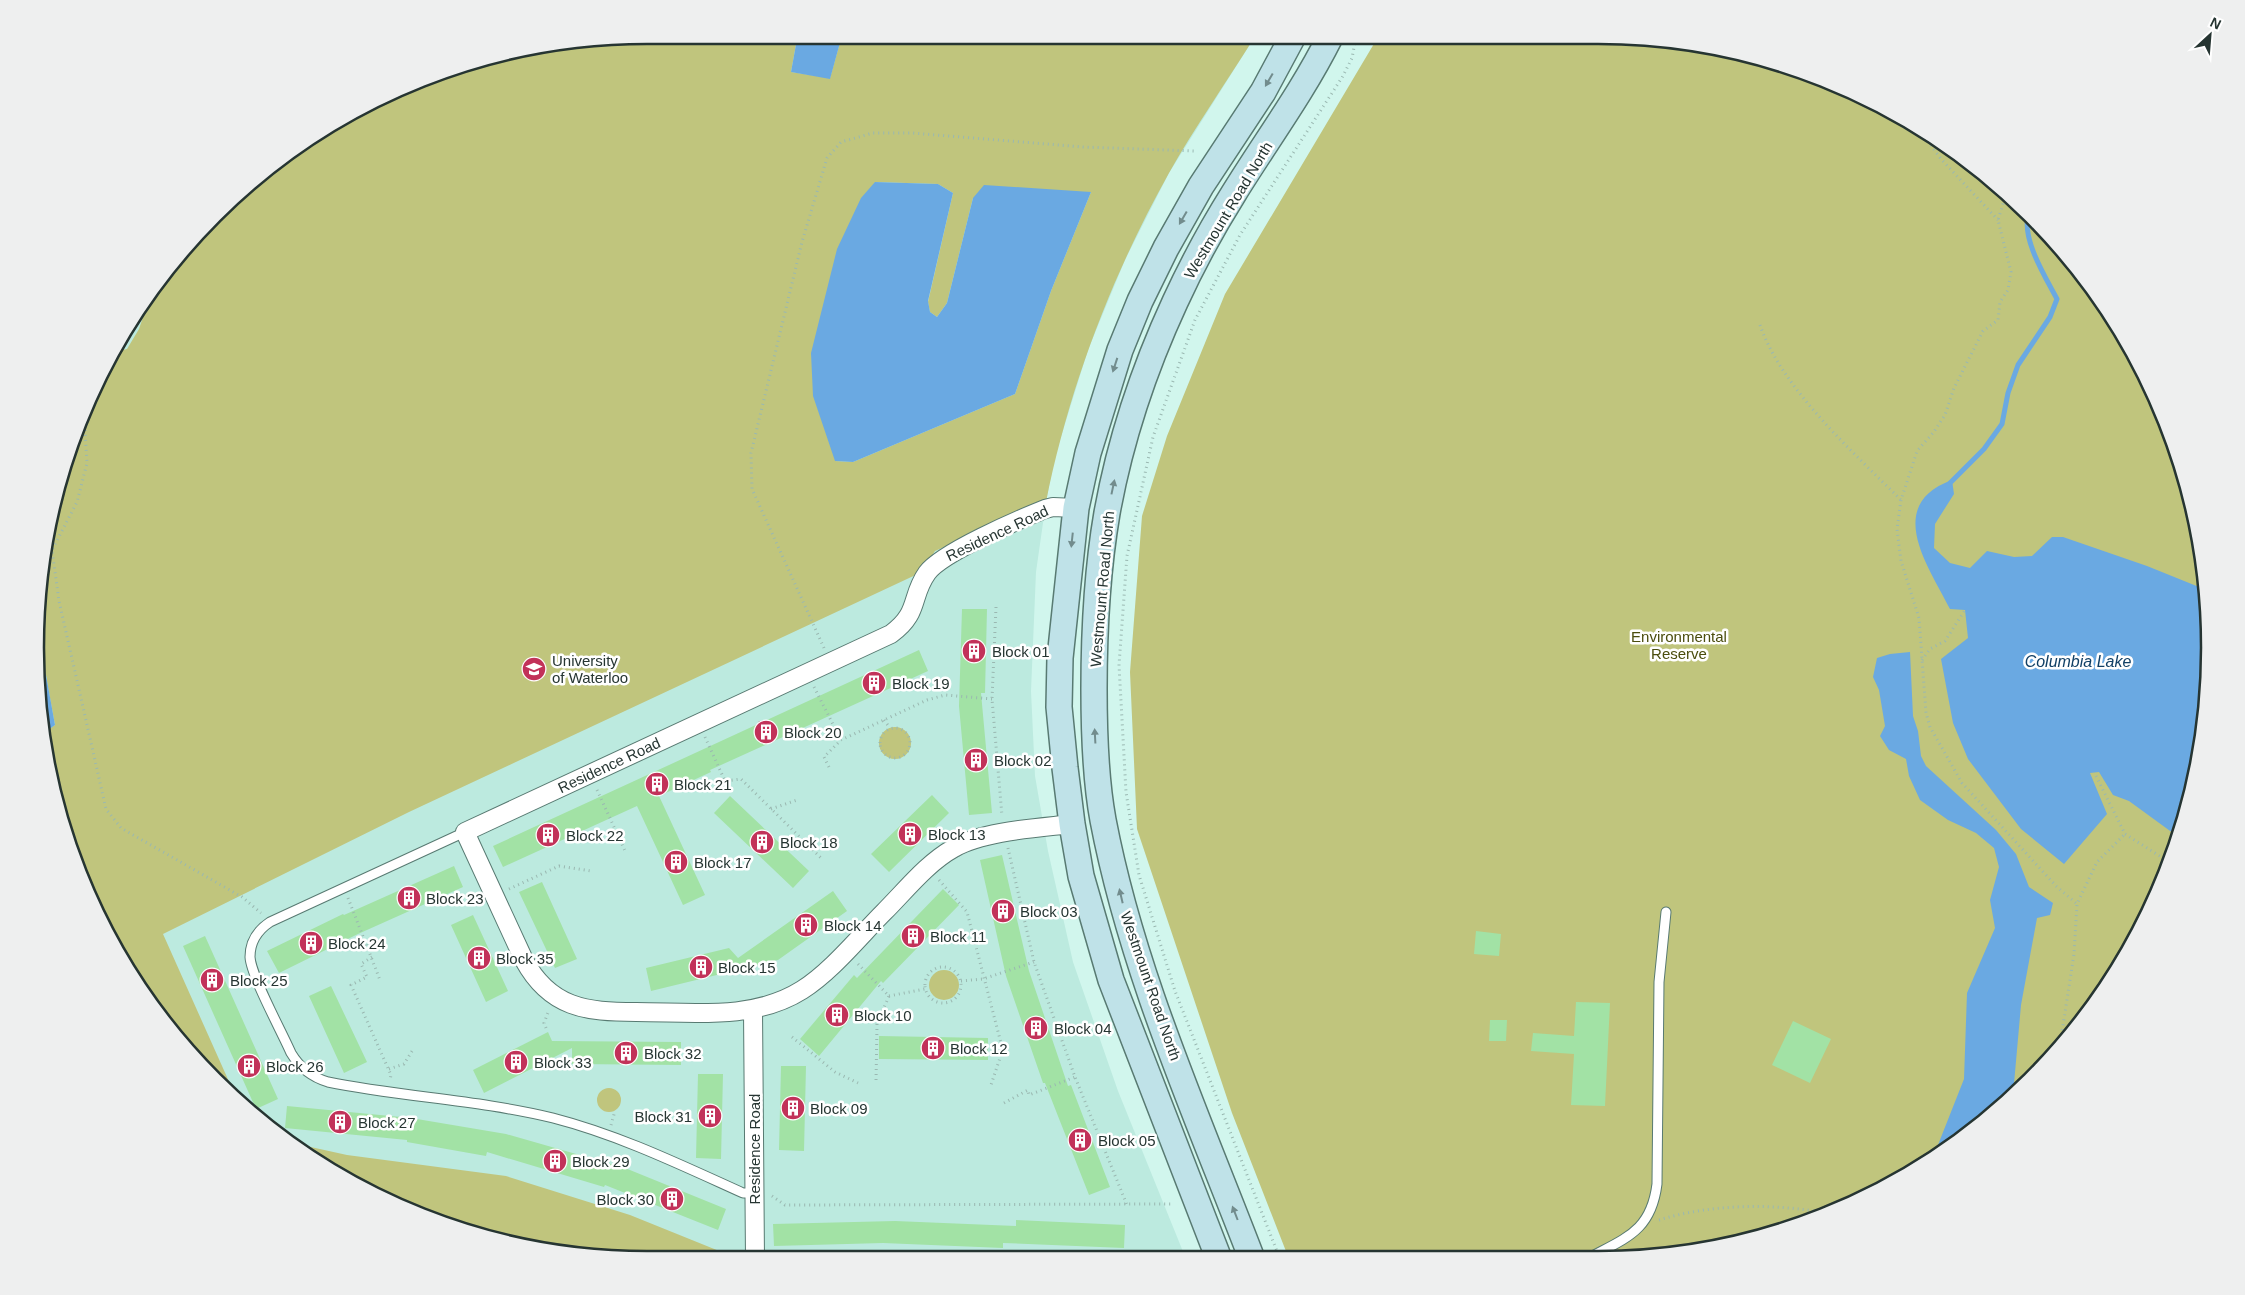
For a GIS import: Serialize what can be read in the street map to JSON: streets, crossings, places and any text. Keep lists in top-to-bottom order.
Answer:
{
  "streets": {
    "main road": ["Westmount Road North"],
    "street": ["Residence Road"]
  },
  "water": ["Columbia Lake"],
  "parks": ["Environmental Reserve"],
  "places": {
    "building": [
      "Block 01",
      "Block 19",
      "Block 20",
      "Block 02",
      "Block 21",
      "Block 13",
      "Block 22",
      "Block 18",
      "Block 17",
      "Block 23",
      "Block 03",
      "Block 14",
      "Block 11",
      "Block 24",
      "Block 35",
      "Block 15",
      "Block 25",
      "Block 10",
      "Block 04",
      "Block 12",
      "Block 32",
      "Block 33",
      "Block 26",
      "Block 09",
      "Block 31",
      "Block 27",
      "Block 05",
      "Block 29",
      "Block 30"
    ],
    "school or university": ["University of Waterloo"]
  },
  "north": "top right"
}
